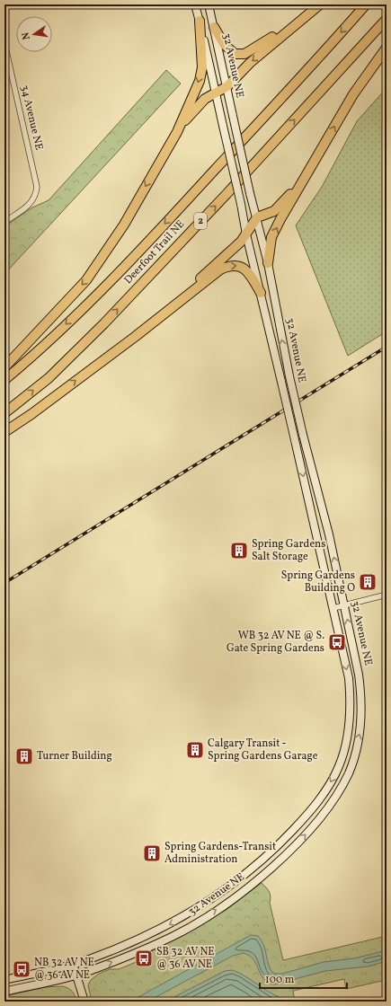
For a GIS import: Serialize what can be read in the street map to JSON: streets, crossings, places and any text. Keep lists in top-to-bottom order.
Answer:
{
  "streets": {
    "highway": ["2", "Deerfoot Trail NE"],
    "main road": ["32 Avenue NE"],
    "street": ["34 Avenue NE"]
  },
  "places": {
    "building": [
      "Spring Gardens Salt Storage",
      "Spring Gardens Building O",
      "Calgary Transit - Spring Gardens Garage",
      "Turner Building",
      "Spring Gardens-Transit Administration"
    ],
    "bus stop": ["WB 32 AV NE @ S. Gate Spring Gardens", "SB 32 AV NE @ 36 AV NE", "NB 32 AV NE @ 36 AV NE"]
  },
  "scale_bar": "100 m",
  "north": "left"
}
